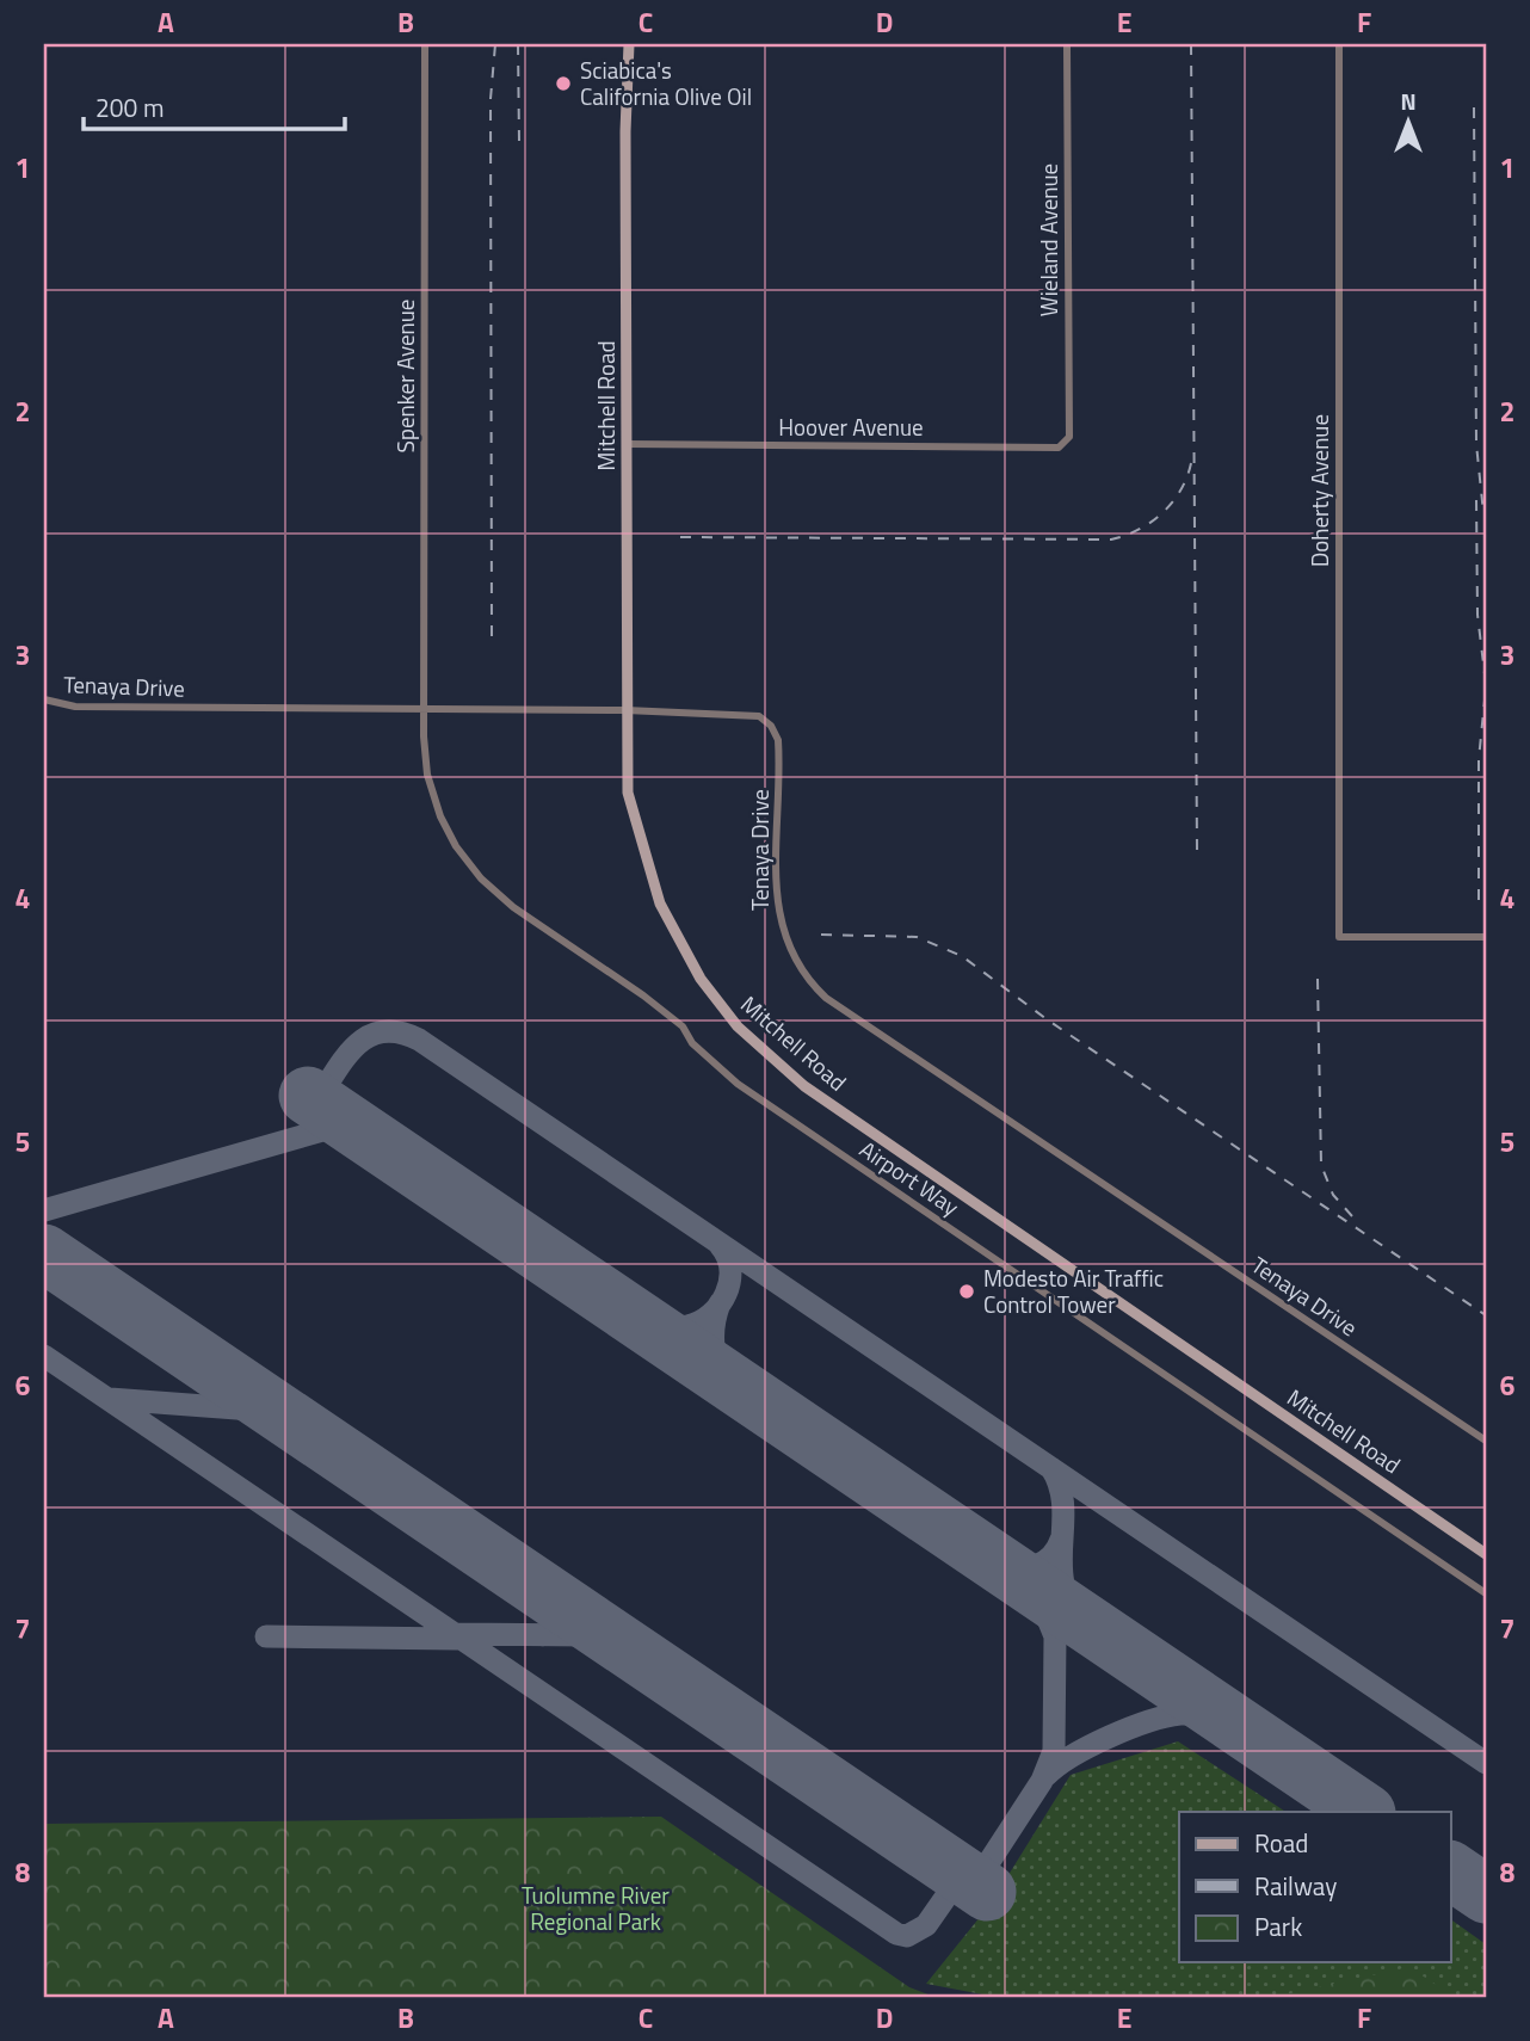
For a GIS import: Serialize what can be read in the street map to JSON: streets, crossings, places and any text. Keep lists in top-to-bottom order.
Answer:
{
  "streets": {
    "main road": ["Mitchell Road"],
    "street": [
      "Wieland Avenue",
      "Spenker Avenue",
      "Hoover Avenue",
      "Doherty Avenue",
      "Tenaya Drive",
      "Airport Way"
    ]
  },
  "crossings": [
    ["Wieland Avenue", "Hoover Avenue"],
    ["Spenker Avenue", "Tenaya Drive"],
    ["Spenker Avenue", "Airport Way"],
    ["Mitchell Road", "Hoover Avenue"],
    ["Mitchell Road", "Tenaya Drive"],
    ["Tenaya Drive", "Airport Way"]
  ],
  "parks": ["Tuolumne River Regional Park"],
  "places": ["Sciabica's California Olive Oil", "Modesto Air Traffic Control Tower"],
  "legend": ["Road", "Railway", "Park"],
  "scale_bar": "200 m",
  "north": "top",
  "grid": {
    "columns": [
      "A",
      "B",
      "C",
      "D",
      "E",
      "F"
    ],
    "rows": [
      "1",
      "2",
      "3",
      "4",
      "5",
      "6",
      "7",
      "8"
    ]
  }
}
